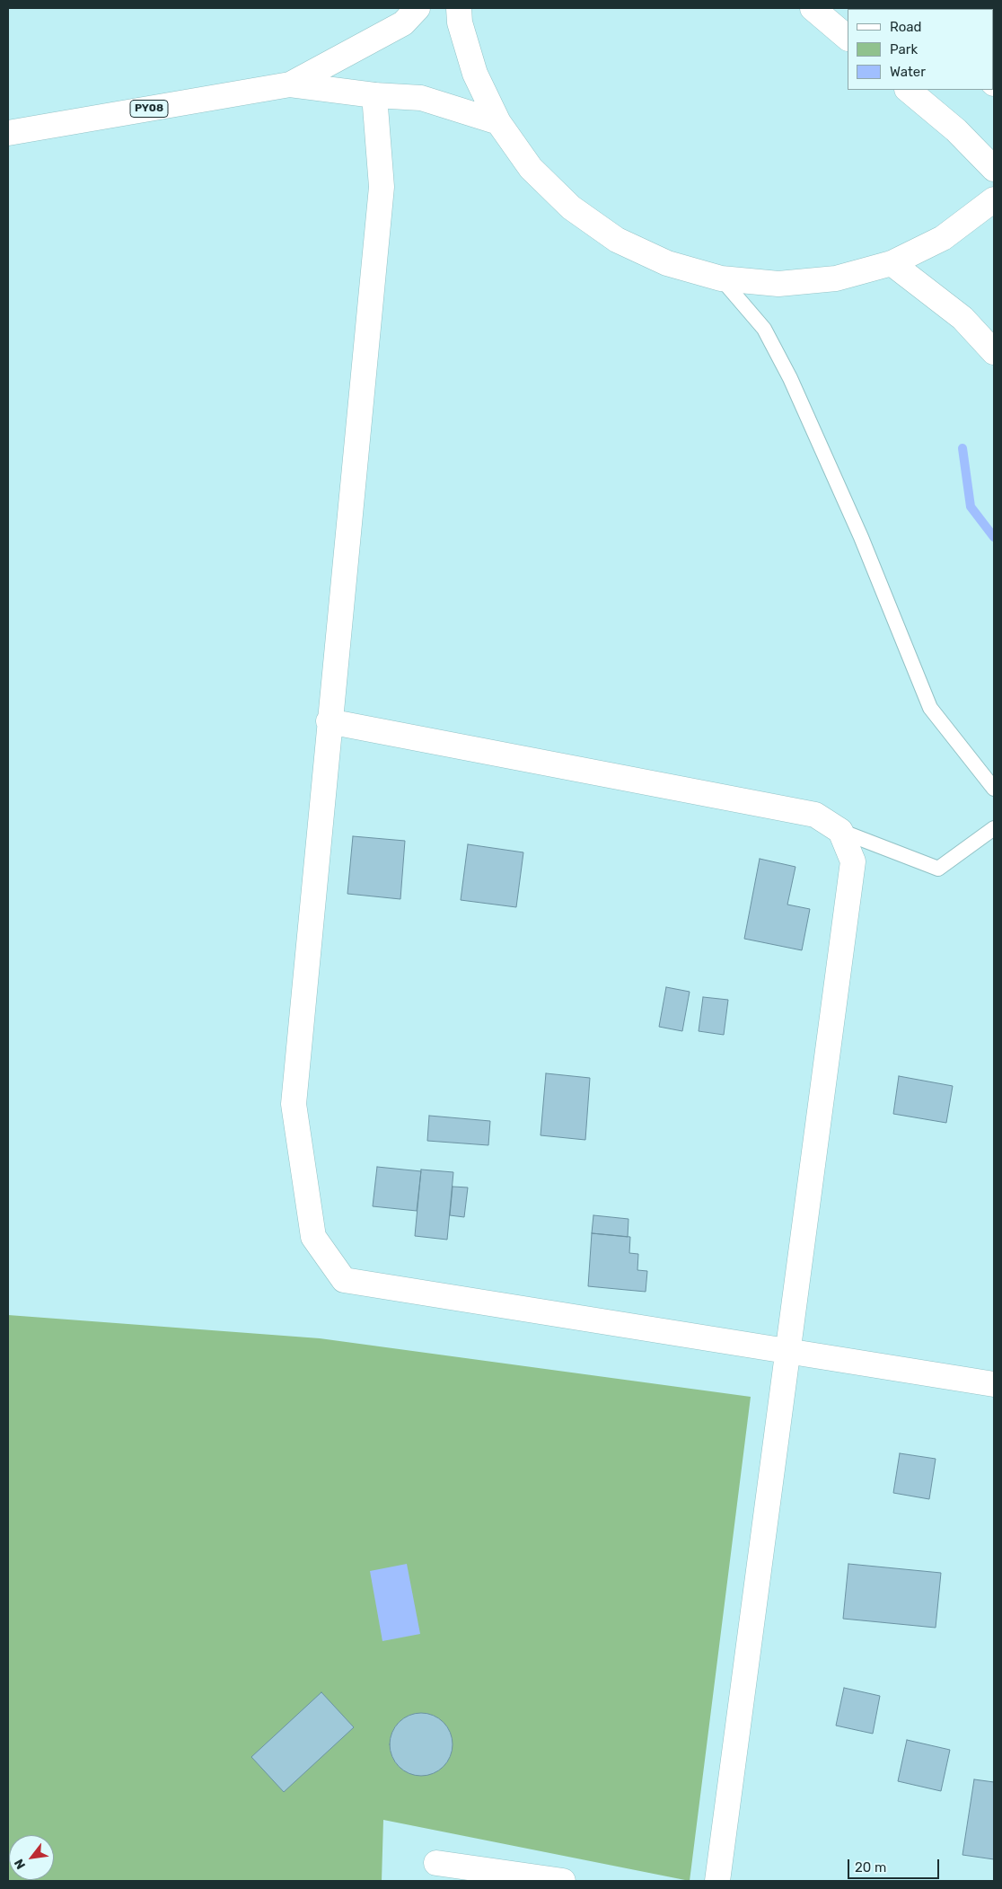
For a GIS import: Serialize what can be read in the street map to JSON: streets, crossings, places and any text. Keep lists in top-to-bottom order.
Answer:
{
  "streets": {
    "main road": ["PY08"]
  },
  "legend": ["Road", "Park", "Water"],
  "scale_bar": "20 m",
  "north": "bottom left"
}
